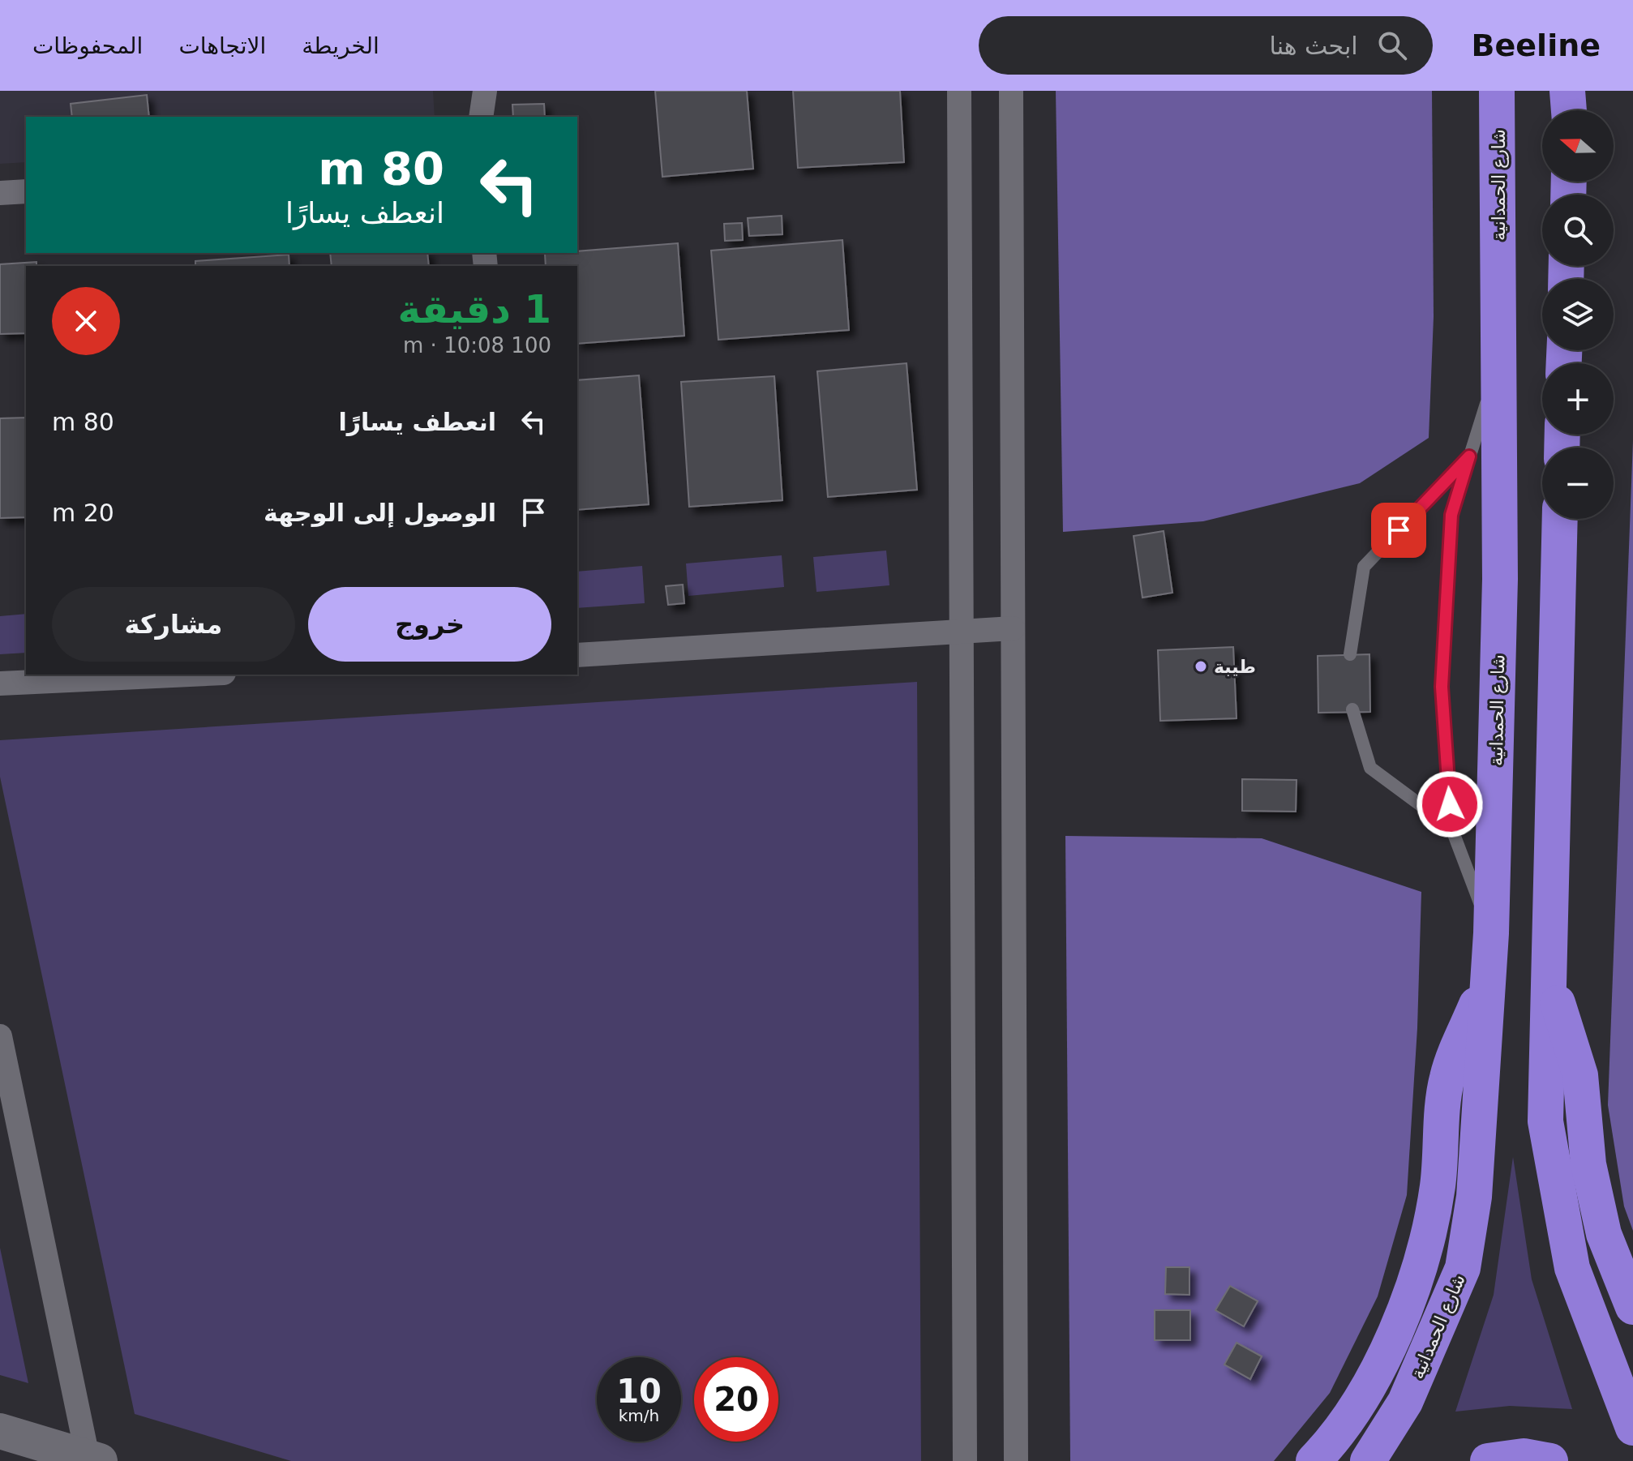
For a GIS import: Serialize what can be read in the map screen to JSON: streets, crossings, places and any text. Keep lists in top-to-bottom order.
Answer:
{
  "streets": {
    "highway": ["شارع الحمدانية"]
  },
  "places": ["طيبة"],
  "north": "left",
  "page": {
    "header": "Beeline",
    "search": "ابحث هنا",
    "nav": ["الخريطة", "الاتجاهات", "المحفوظات"],
    "map_buttons": ["+", "−"],
    "turn": ["80 m", "انعطف يسارًا"],
    "heading": ["1 دقيقة", "100 m · 10:08"],
    "list": [
      {
        "name": "انعطف يسارًا",
        "value": "80 m"
      },
      {
        "name": "الوصول إلى الوجهة",
        "value": "20 m"
      }
    ],
    "buttons": ["خروج", "مشاركة"],
    "speed": "10 km/h",
    "limit": "20"
  }
}
